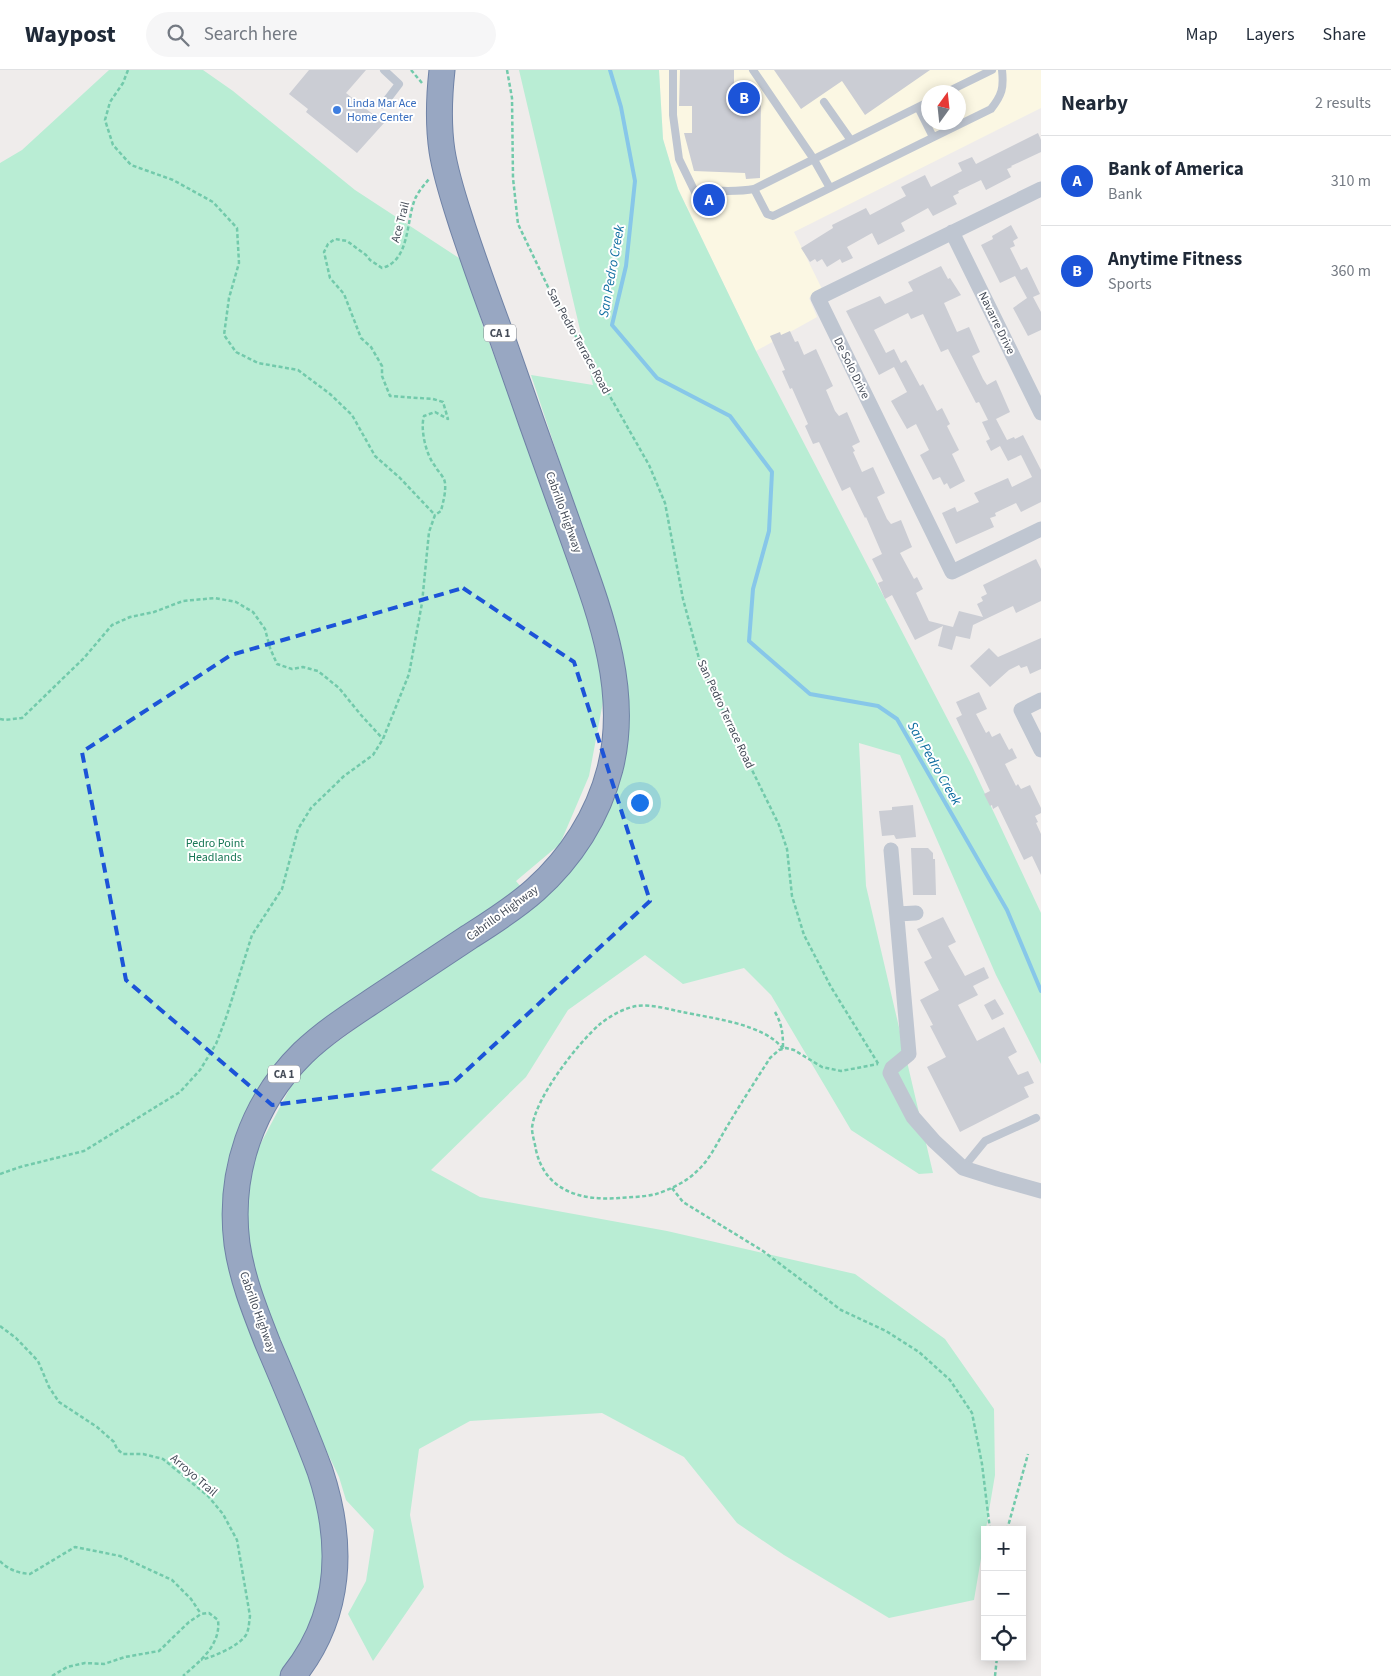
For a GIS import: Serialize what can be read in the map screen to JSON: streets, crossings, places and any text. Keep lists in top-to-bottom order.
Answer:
{
  "streets": {
    "highway": ["CA 1", "Cabrillo Highway"],
    "street": ["Navarre Drive", "De Solo Drive"],
    "path": ["Ace Trail", "San Pedro Terrace Road", "Arroyo Trail"]
  },
  "crossings": [
    ["Navarre Drive", "De Solo Drive"]
  ],
  "water": ["San Pedro Creek"],
  "parks": ["Pedro Point Headlands"],
  "places": ["Linda Mar Ace Home Center"],
  "north": "top",
  "page": {
    "header": "Waypost",
    "search": "Search here",
    "nav": ["Map", "Layers", "Share"],
    "heading": ["Nearby", "2 results"],
    "pins": ["B", "A"],
    "list": [
      {
        "mark": "A",
        "name": "Bank of America",
        "note": "Bank",
        "value": "310 m"
      },
      {
        "mark": "B",
        "name": "Anytime Fitness",
        "note": "Sports",
        "value": "360 m"
      }
    ],
    "map_buttons": ["+", "−"]
  }
}
